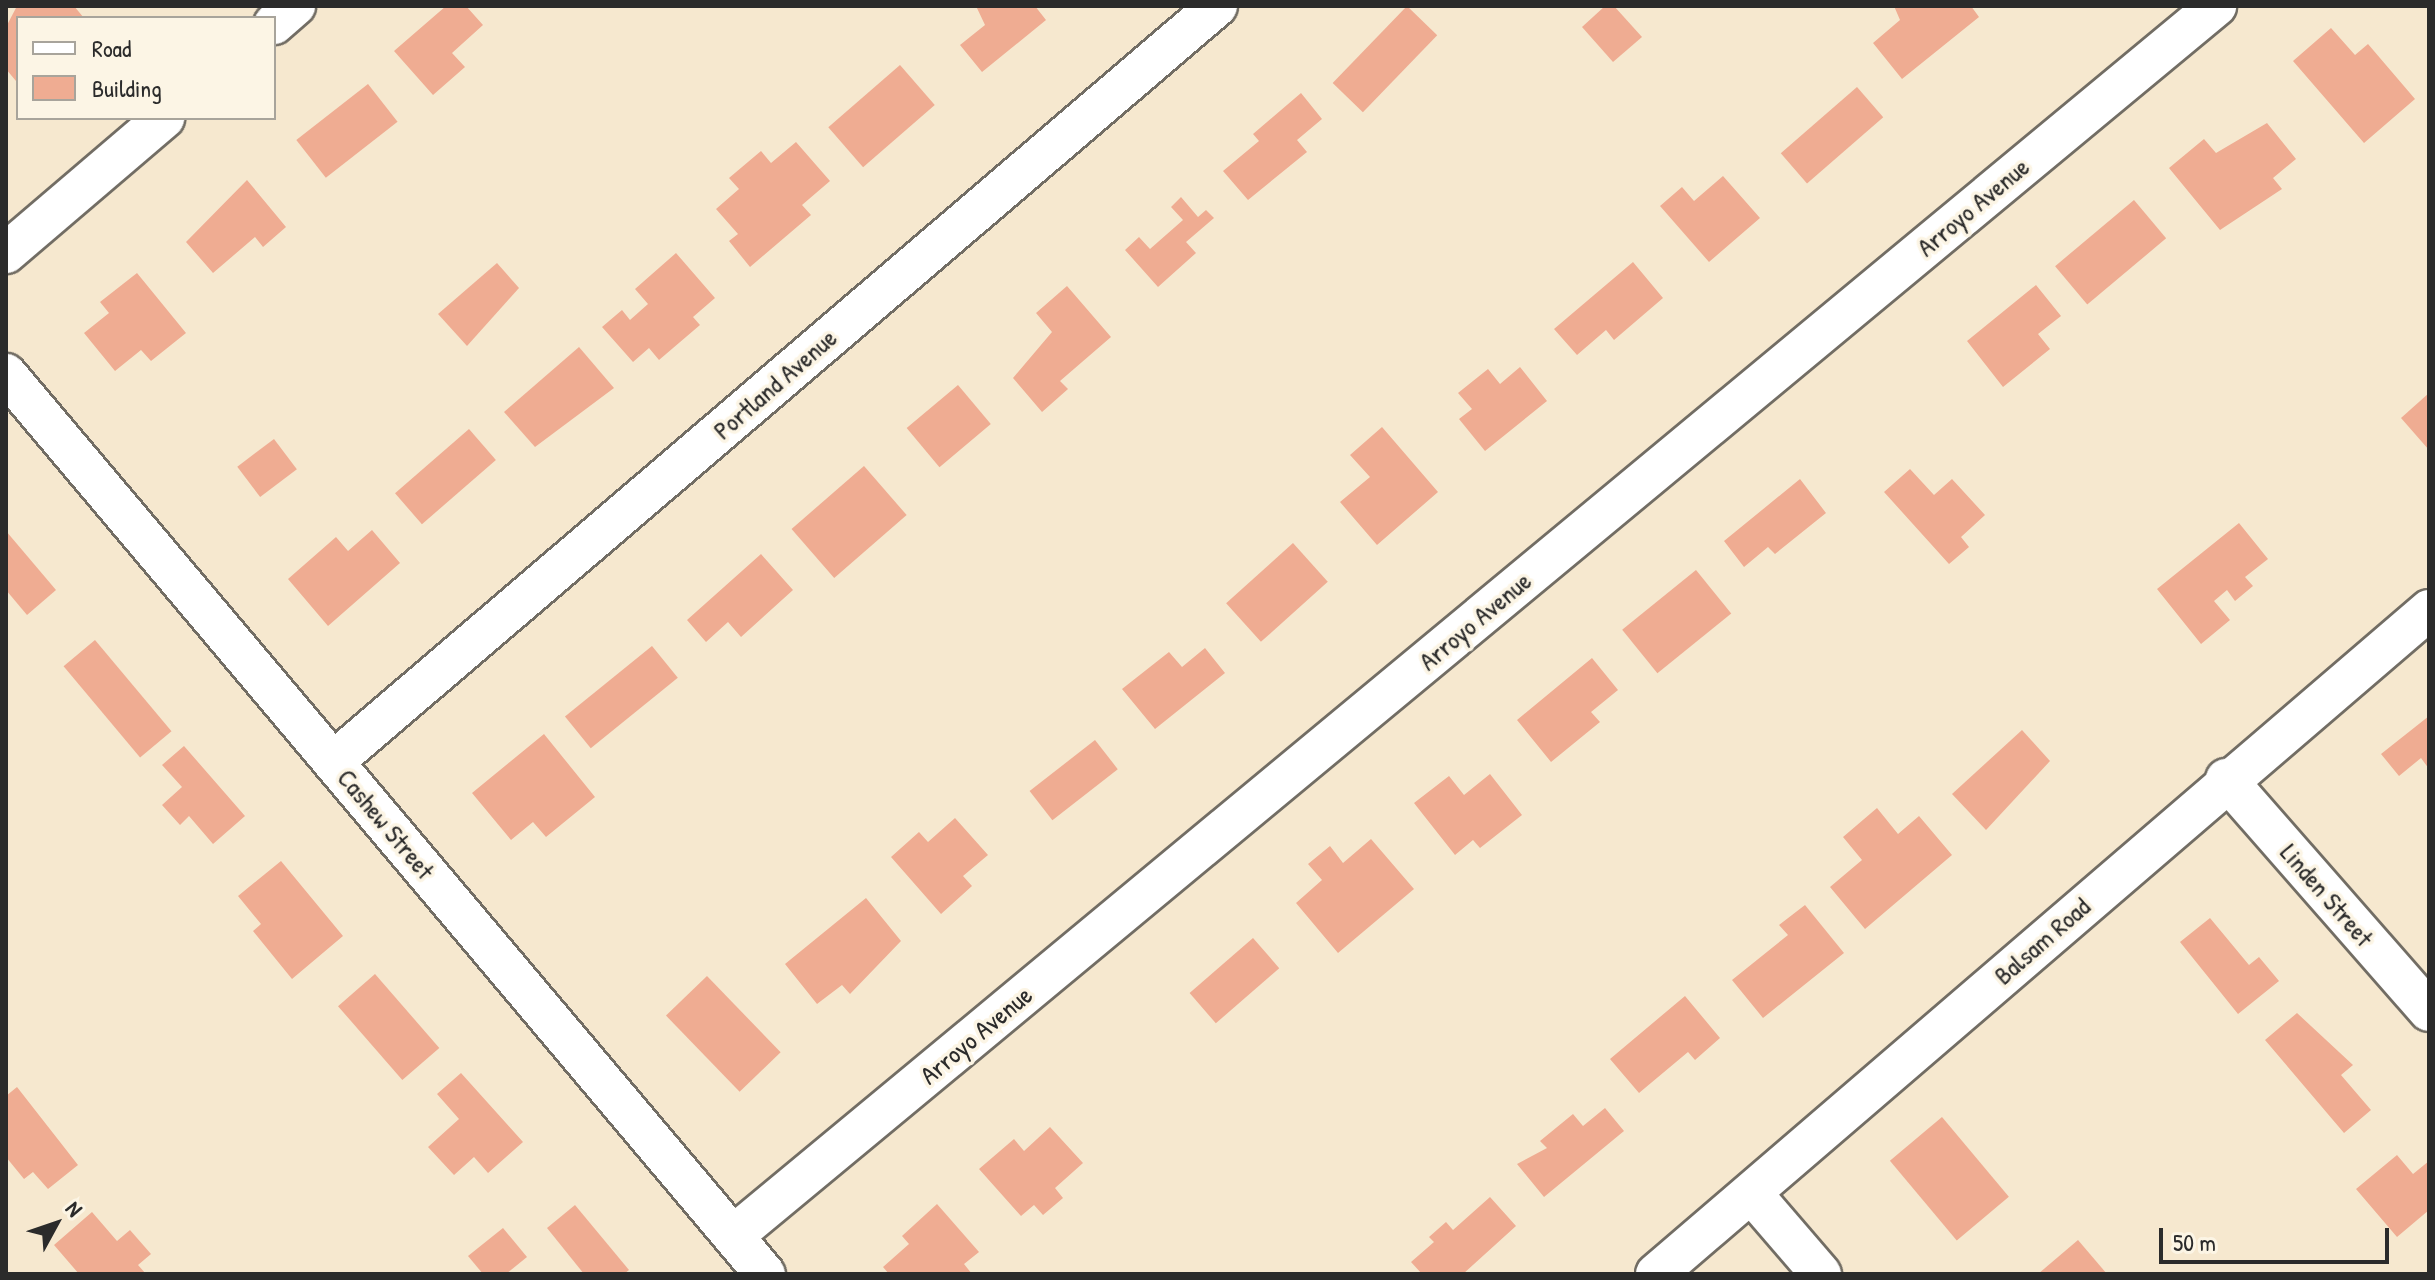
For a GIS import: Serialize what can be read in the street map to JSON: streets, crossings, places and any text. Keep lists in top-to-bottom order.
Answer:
{
  "streets": {
    "street": [
      "Arroyo Avenue",
      "Portland Avenue",
      "Cashew Street",
      "Linden Street",
      "Balsam Road"
    ]
  },
  "crossings": [
    ["Arroyo Avenue", "Cashew Street"],
    ["Portland Avenue", "Cashew Street"],
    ["Linden Street", "Balsam Road"]
  ],
  "legend": ["Road", "Building"],
  "scale_bar": "50 m",
  "north": "top right"
}
